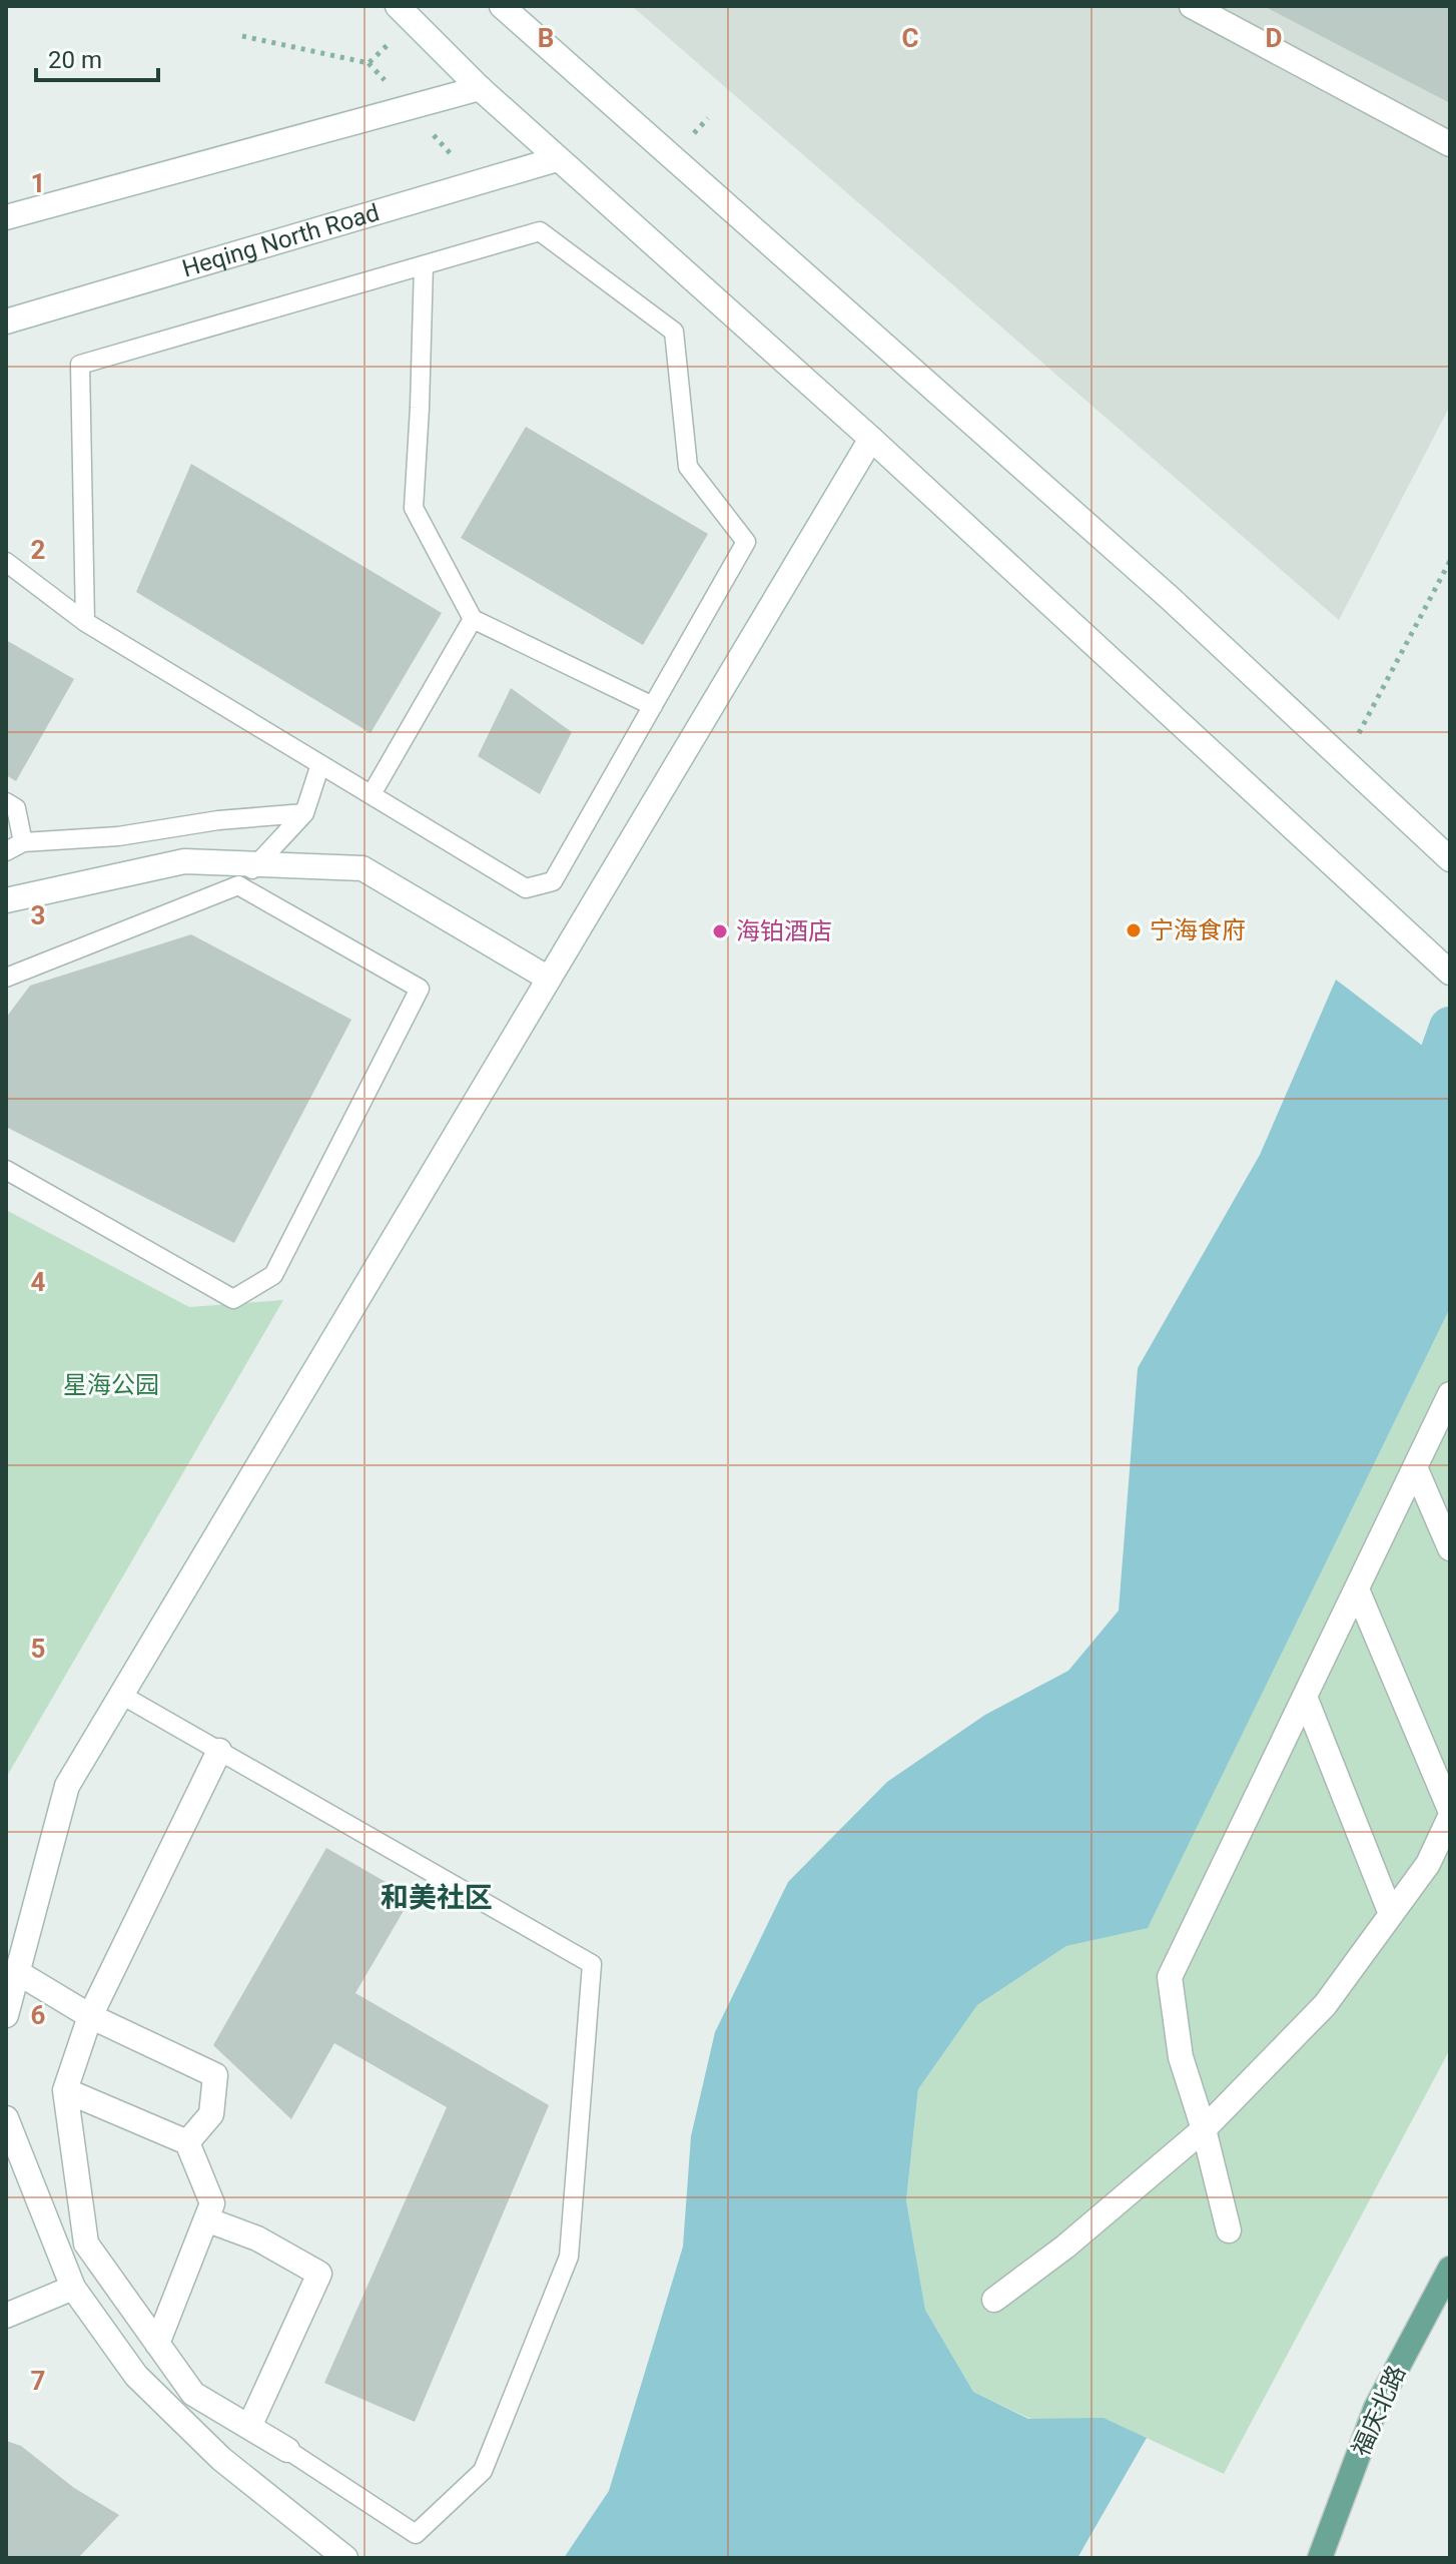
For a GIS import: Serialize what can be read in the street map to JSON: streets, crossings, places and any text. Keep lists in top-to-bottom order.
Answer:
{
  "streets": {
    "main road": ["福庆北路"],
    "street": ["Heqing North Road"]
  },
  "districts": ["和美社区"],
  "parks": ["星海公园"],
  "places": ["宁海食府", "海铂酒店"],
  "scale_bar": "20 m",
  "grid": {
    "columns": ["B", "C", "D"],
    "rows": [
      "1",
      "2",
      "3",
      "4",
      "5",
      "6",
      "7"
    ]
  }
}
